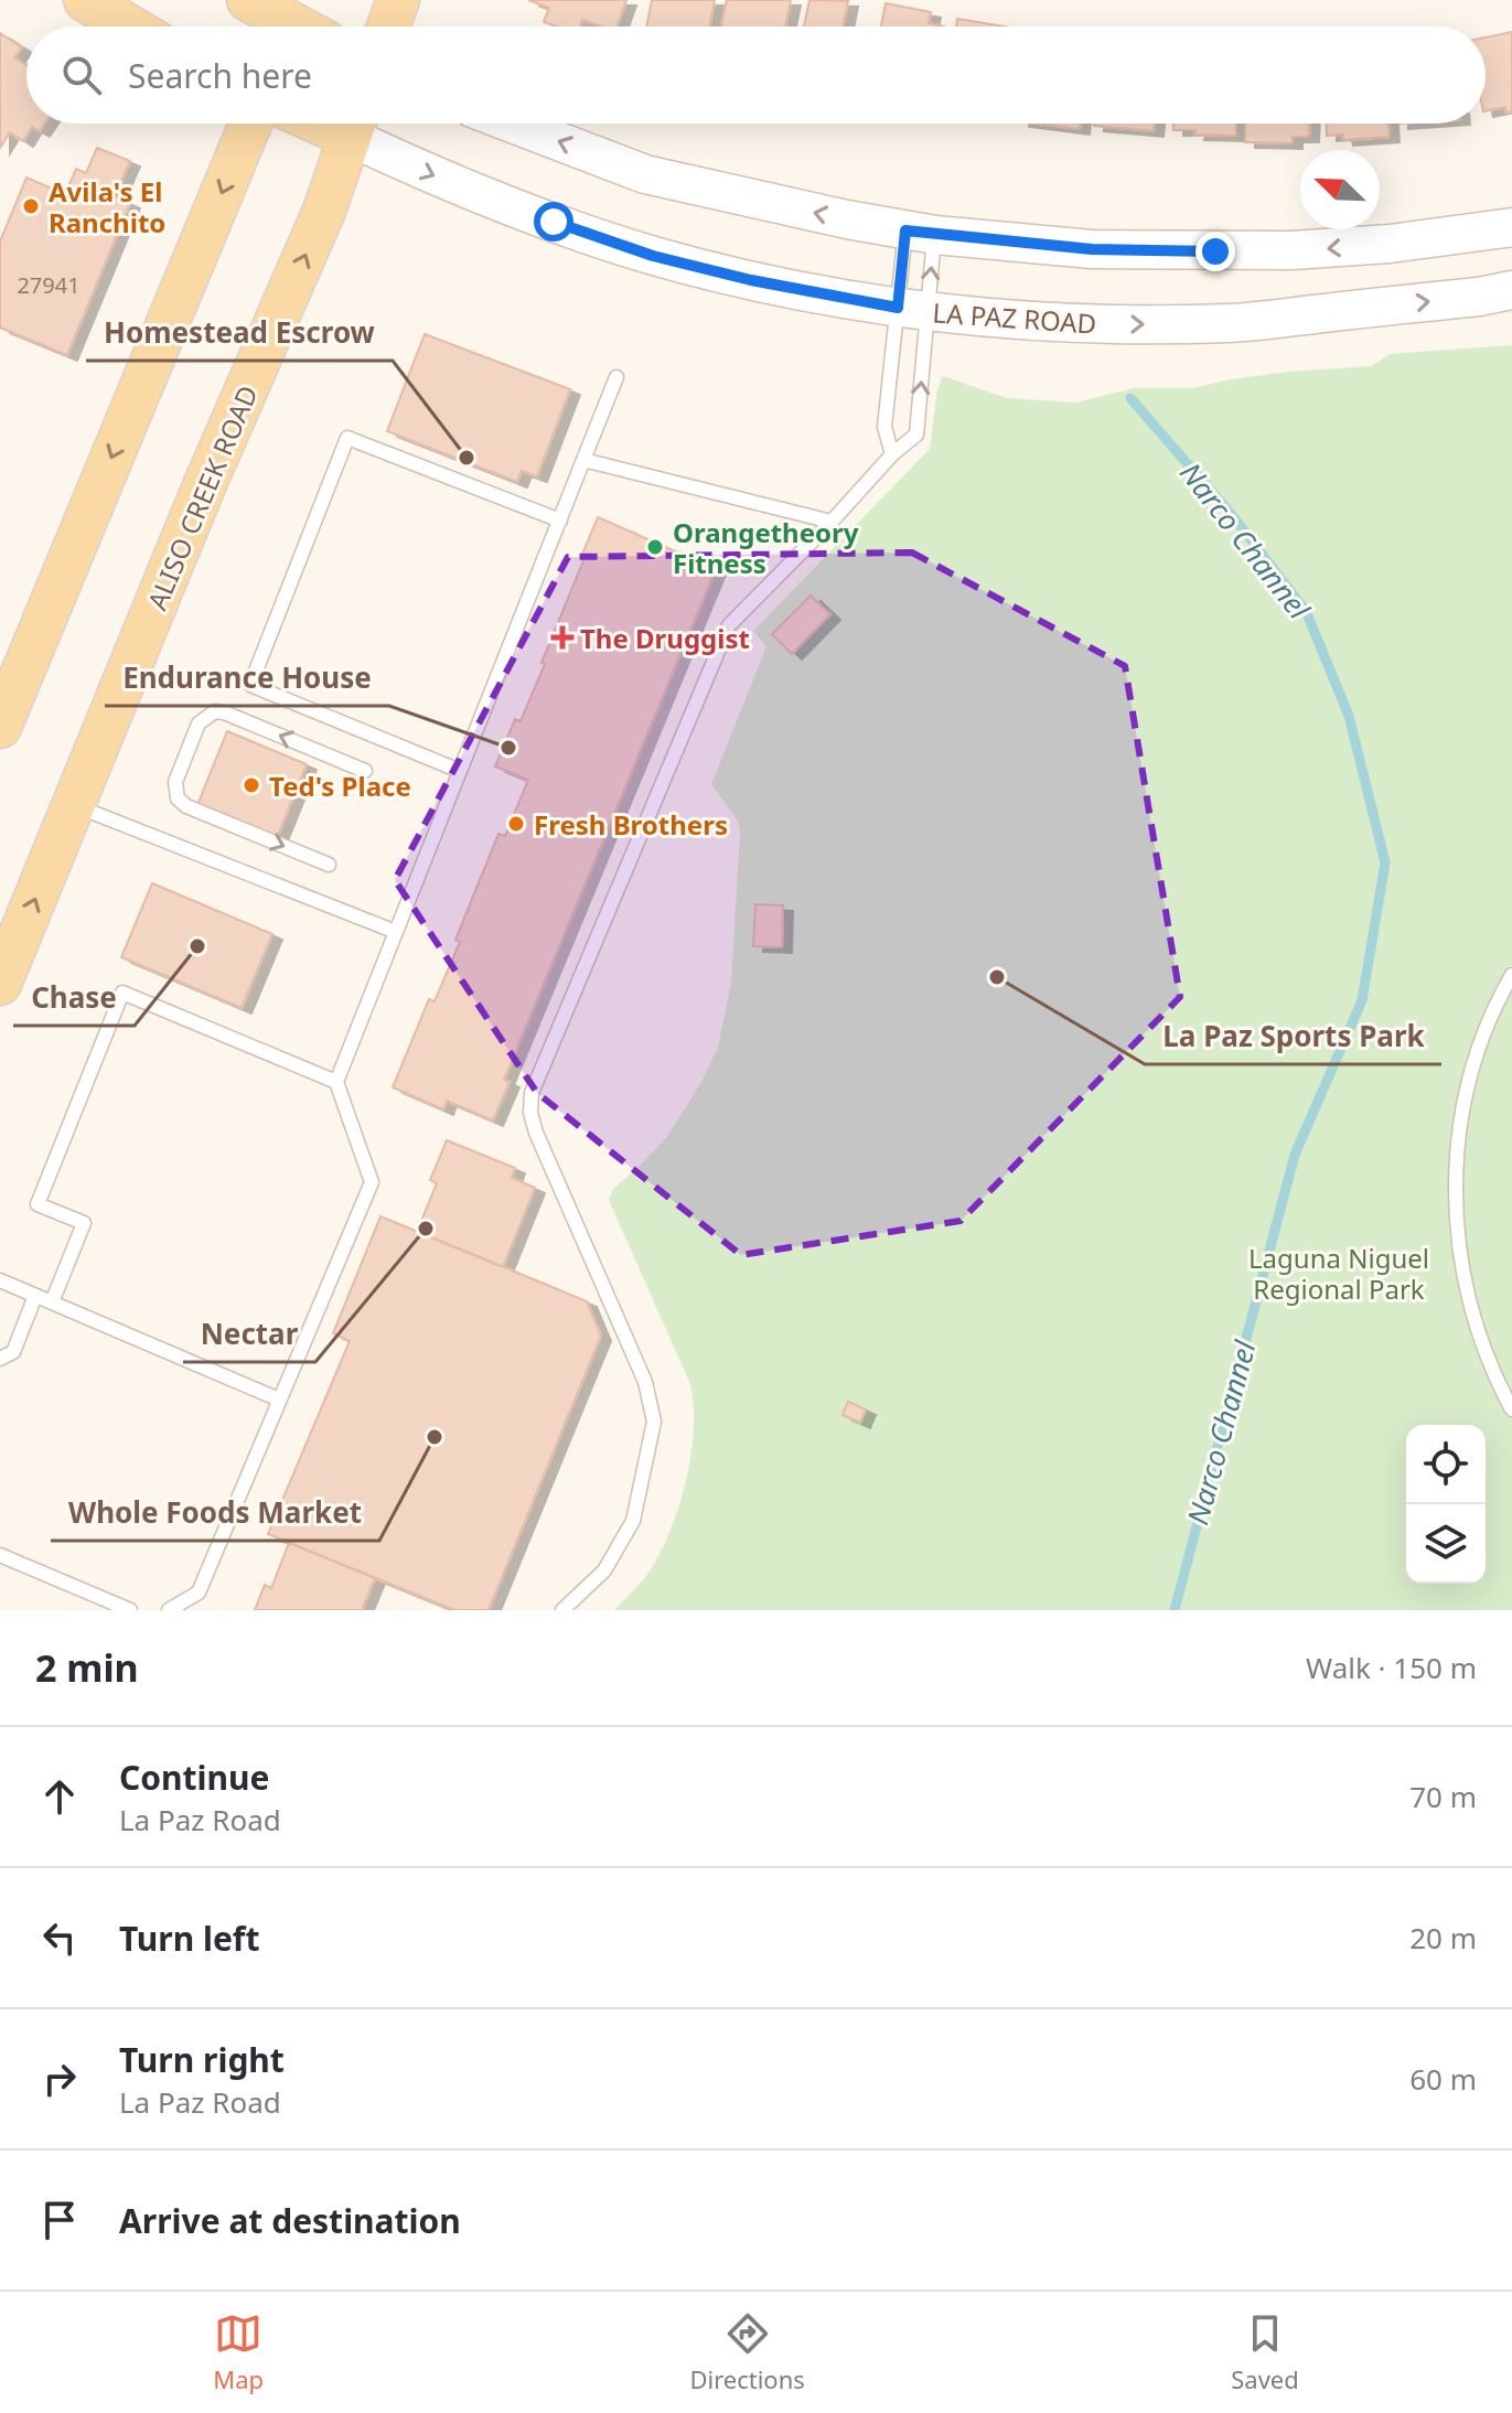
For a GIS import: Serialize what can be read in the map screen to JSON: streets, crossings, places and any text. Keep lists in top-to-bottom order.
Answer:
{
  "streets": {
    "main road": ["LA PAZ ROAD", "ALISO CREEK ROAD"]
  },
  "water": ["Narco Channel"],
  "parks": ["Laguna Niguel Regional Park"],
  "places": {
    "other": [
      "Avila's El Ranchito",
      "Homestead Escrow",
      "Orangetheory Fitness",
      "Endurance House",
      "Ted's Place",
      "Fresh Brothers",
      "Chase",
      "La Paz Sports Park",
      "Nectar",
      "Whole Foods Market"
    ],
    "health": ["The Druggist"]
  },
  "house_numbers": ["27941"],
  "north": "top left",
  "page": {
    "search": "Search here",
    "heading": ["2 min", "Walk · 150 m"],
    "list": [
      ["Continue", "La Paz Road", "70 m"],
      ["Turn left", "20 m"],
      ["Turn right", "La Paz Road", "60 m"],
      "Arrive at destination"
    ],
    "nav": ["Map", "Directions", "Saved"]
  }
}
